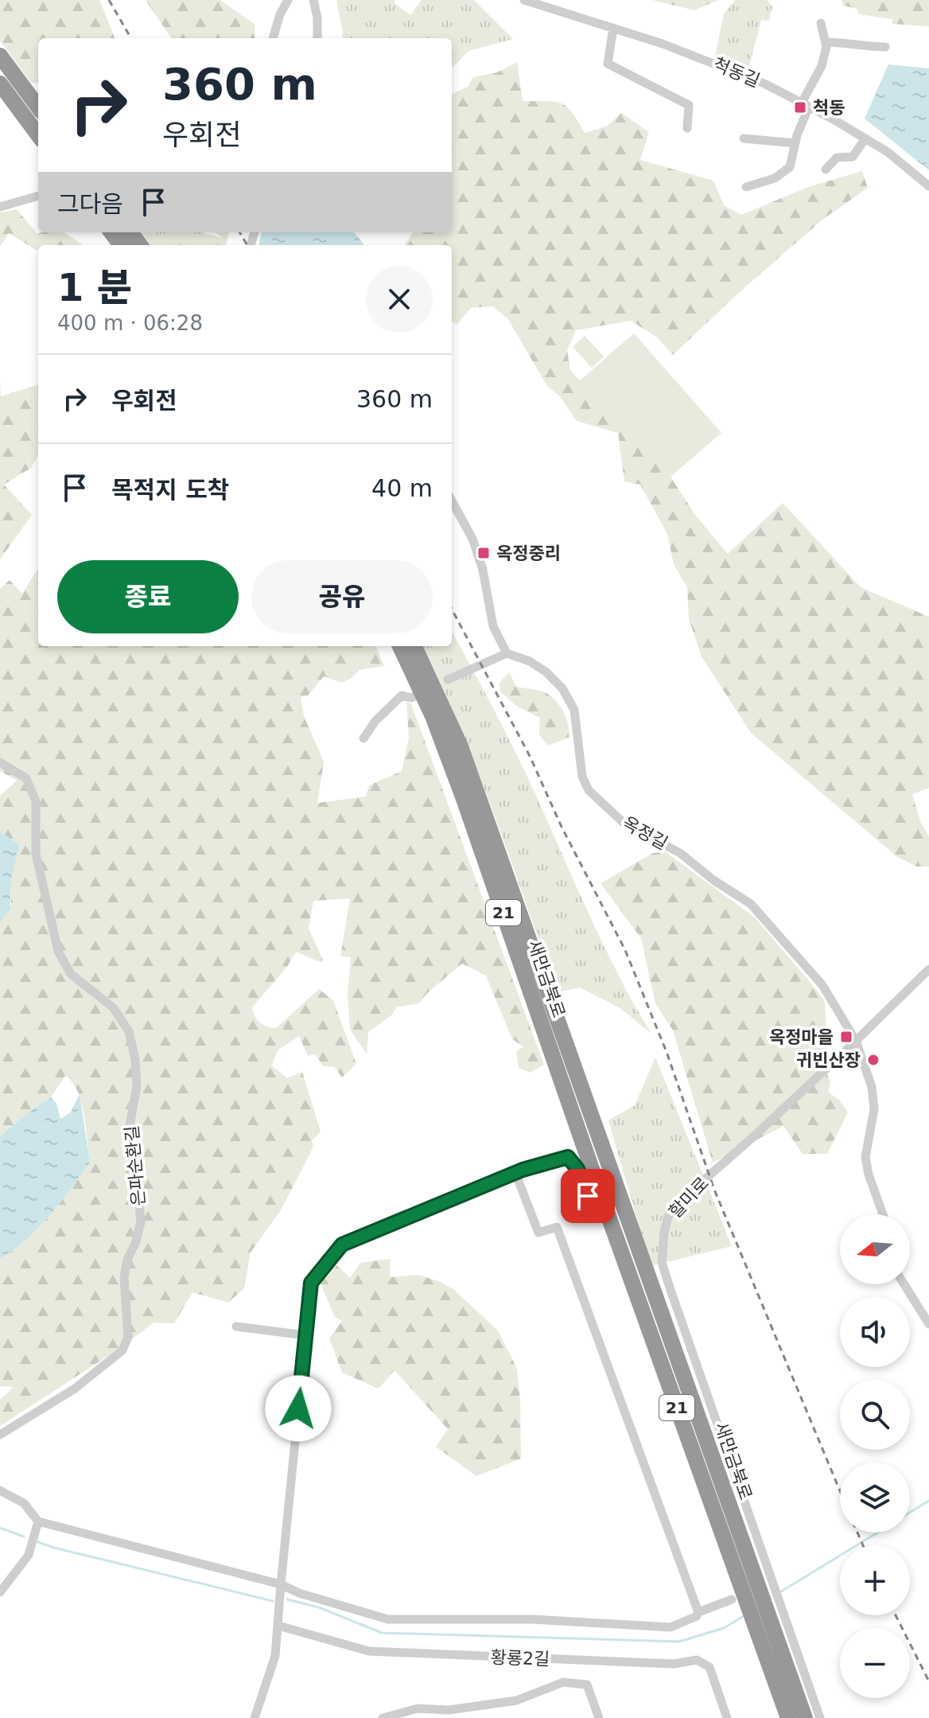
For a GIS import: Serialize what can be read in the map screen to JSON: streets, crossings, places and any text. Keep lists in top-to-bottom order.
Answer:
{
  "streets": {
    "highway": ["21", "새만금북로"],
    "street": [
      "척동길",
      "옥정길",
      "은파순환길",
      "할미로",
      "황룡2길"
    ]
  },
  "crossings": [
    ["옥정길", "할미로"],
    ["새만금북로", "할미로"]
  ],
  "places": {
    "transit": ["척동", "옥정중리", "옥정마을"],
    "other": ["귀빈산장"]
  },
  "north": "left",
  "page": {
    "turn": ["360 m", "우회전"],
    "then": "그다음",
    "heading": ["1 분", "400 m · 06:28"],
    "list": [
      {
        "name": "우회전",
        "value": "360 m"
      },
      {
        "name": "목적지 도착",
        "value": "40 m"
      }
    ],
    "buttons": ["종료", "공유"],
    "map_buttons": ["+", "−"]
  }
}
